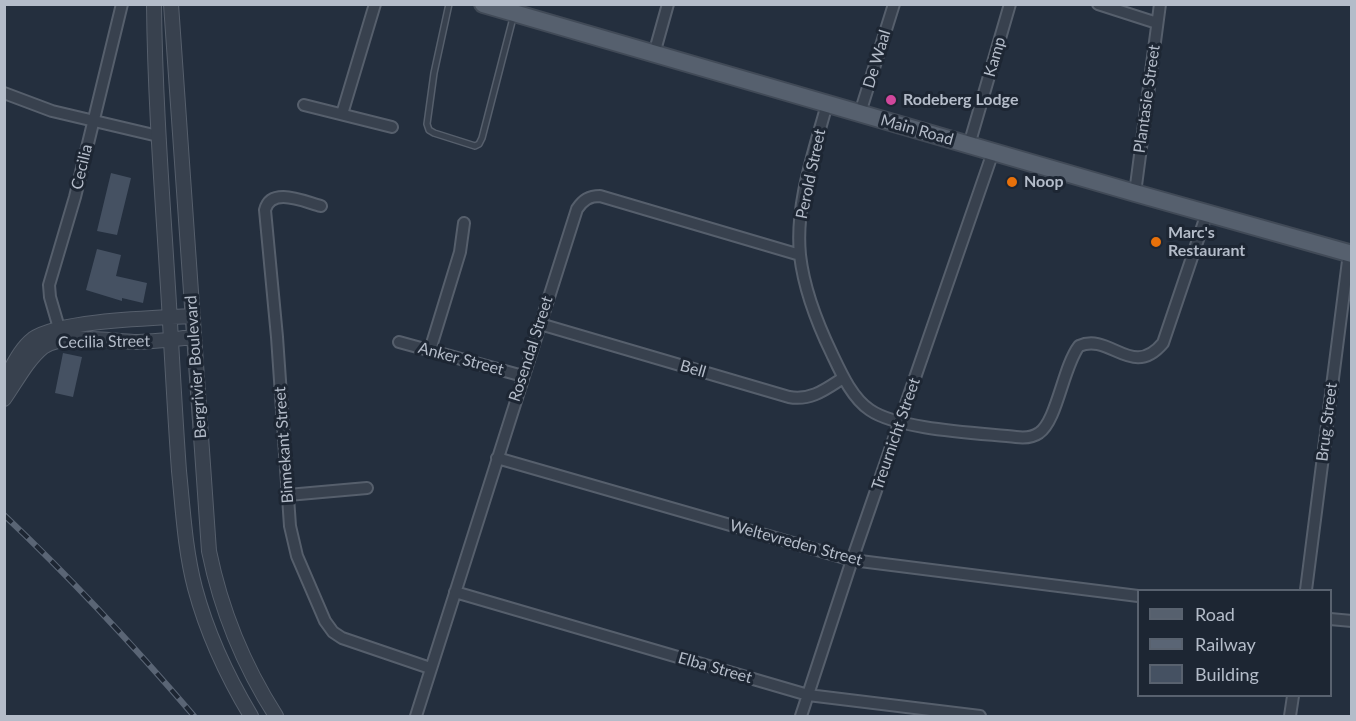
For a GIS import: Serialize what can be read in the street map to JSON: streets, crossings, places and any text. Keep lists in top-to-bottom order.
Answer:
{
  "streets": {
    "main road": ["Main Road"],
    "street": [
      "Kamp",
      "De Waal",
      "Plantasie Street",
      "Cecilia",
      "Perold Street",
      "Cecilia Street",
      "Rosendal Street",
      "Anker Street",
      "Bergrivier Boulevard",
      "Bell",
      "Brug Street",
      "Treurnicht Street",
      "Binnekant Street",
      "Weltevreden Street",
      "Elba Street"
    ]
  },
  "crossings": [
    ["Kamp", "Main Road"],
    ["De Waal", "Main Road"],
    ["Plantasie Street", "Main Road"],
    ["Main Road", "Perold Street"],
    ["Main Road", "Brug Street"],
    ["Main Road", "Treurnicht Street"],
    ["Cecilia", "Cecilia Street"],
    ["Perold Street", "Rosendal Street"],
    ["Perold Street", "Bell"],
    ["Perold Street", "Treurnicht Street"],
    ["Cecilia Street", "Bergrivier Boulevard"],
    ["Rosendal Street", "Anker Street"],
    ["Rosendal Street", "Bell"],
    ["Rosendal Street", "Binnekant Street"],
    ["Rosendal Street", "Weltevreden Street"],
    ["Rosendal Street", "Elba Street"],
    ["Treurnicht Street", "Weltevreden Street"],
    ["Treurnicht Street", "Elba Street"]
  ],
  "places": ["Rodeberg Lodge", "Noop", "Marc's Restaurant"],
  "legend": ["Road", "Railway", "Building"]
}
